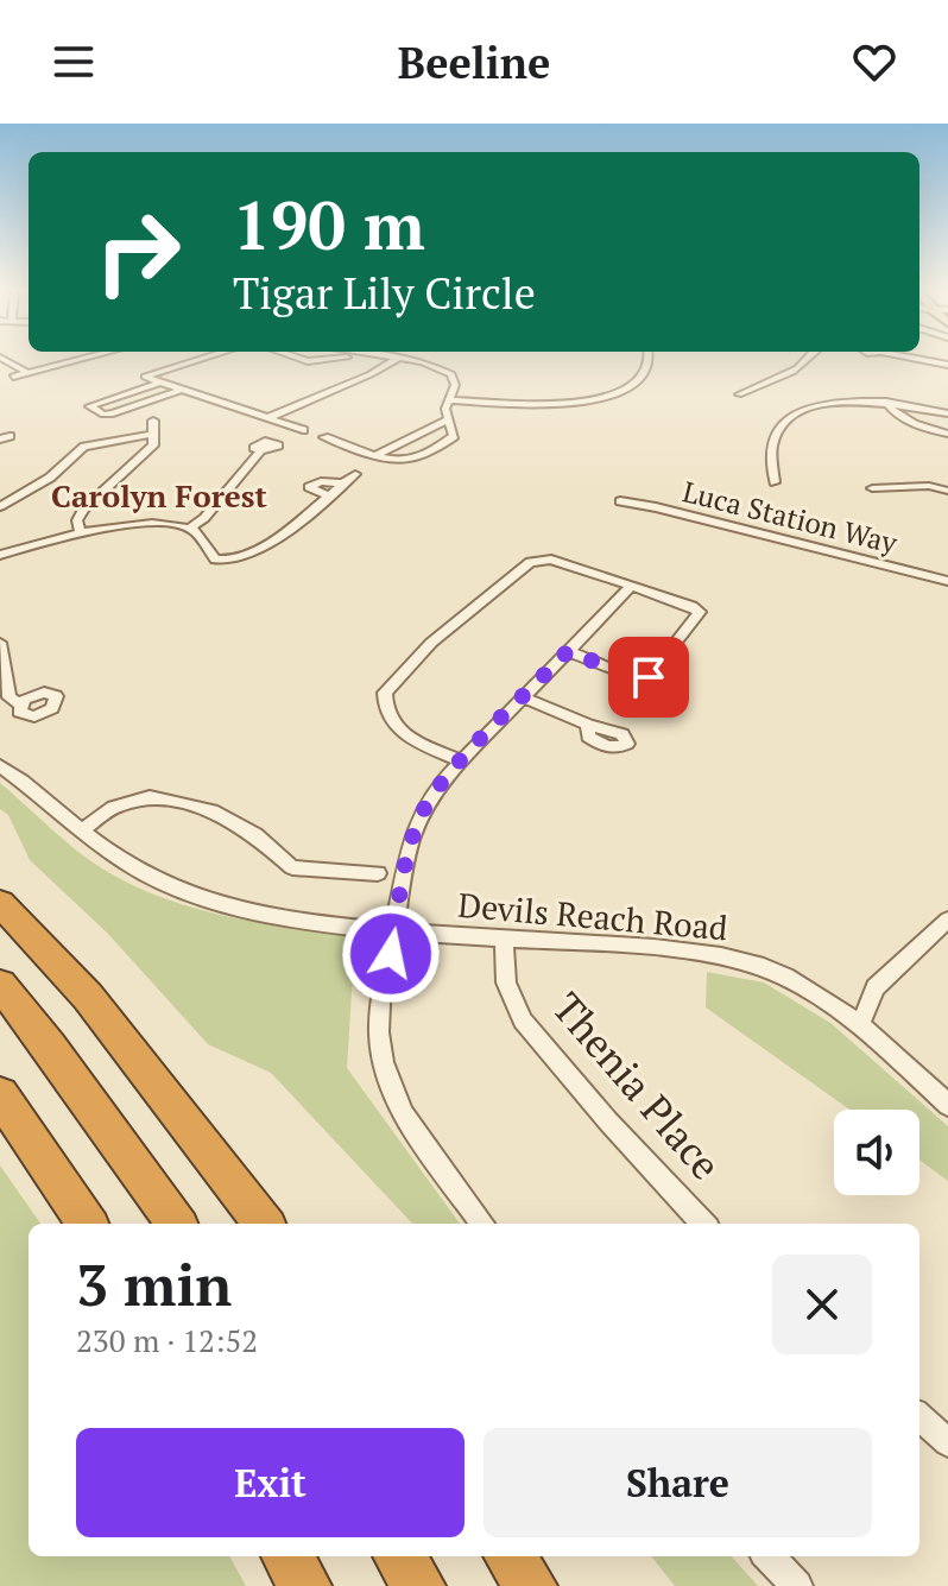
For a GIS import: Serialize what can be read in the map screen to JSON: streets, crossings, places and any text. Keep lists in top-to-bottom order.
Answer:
{
  "streets": {
    "street": ["Luca Station Way", "Devils Reach Road", "Thenia Place"]
  },
  "crossings": [
    ["Devils Reach Road", "Thenia Place"]
  ],
  "districts": ["Carolyn Forest"],
  "page": {
    "header": "Beeline",
    "turn": ["190 m", "Tigar Lily Circle"],
    "heading": ["3 min", "230 m · 12:52"],
    "buttons": ["Exit", "Share"]
  }
}
